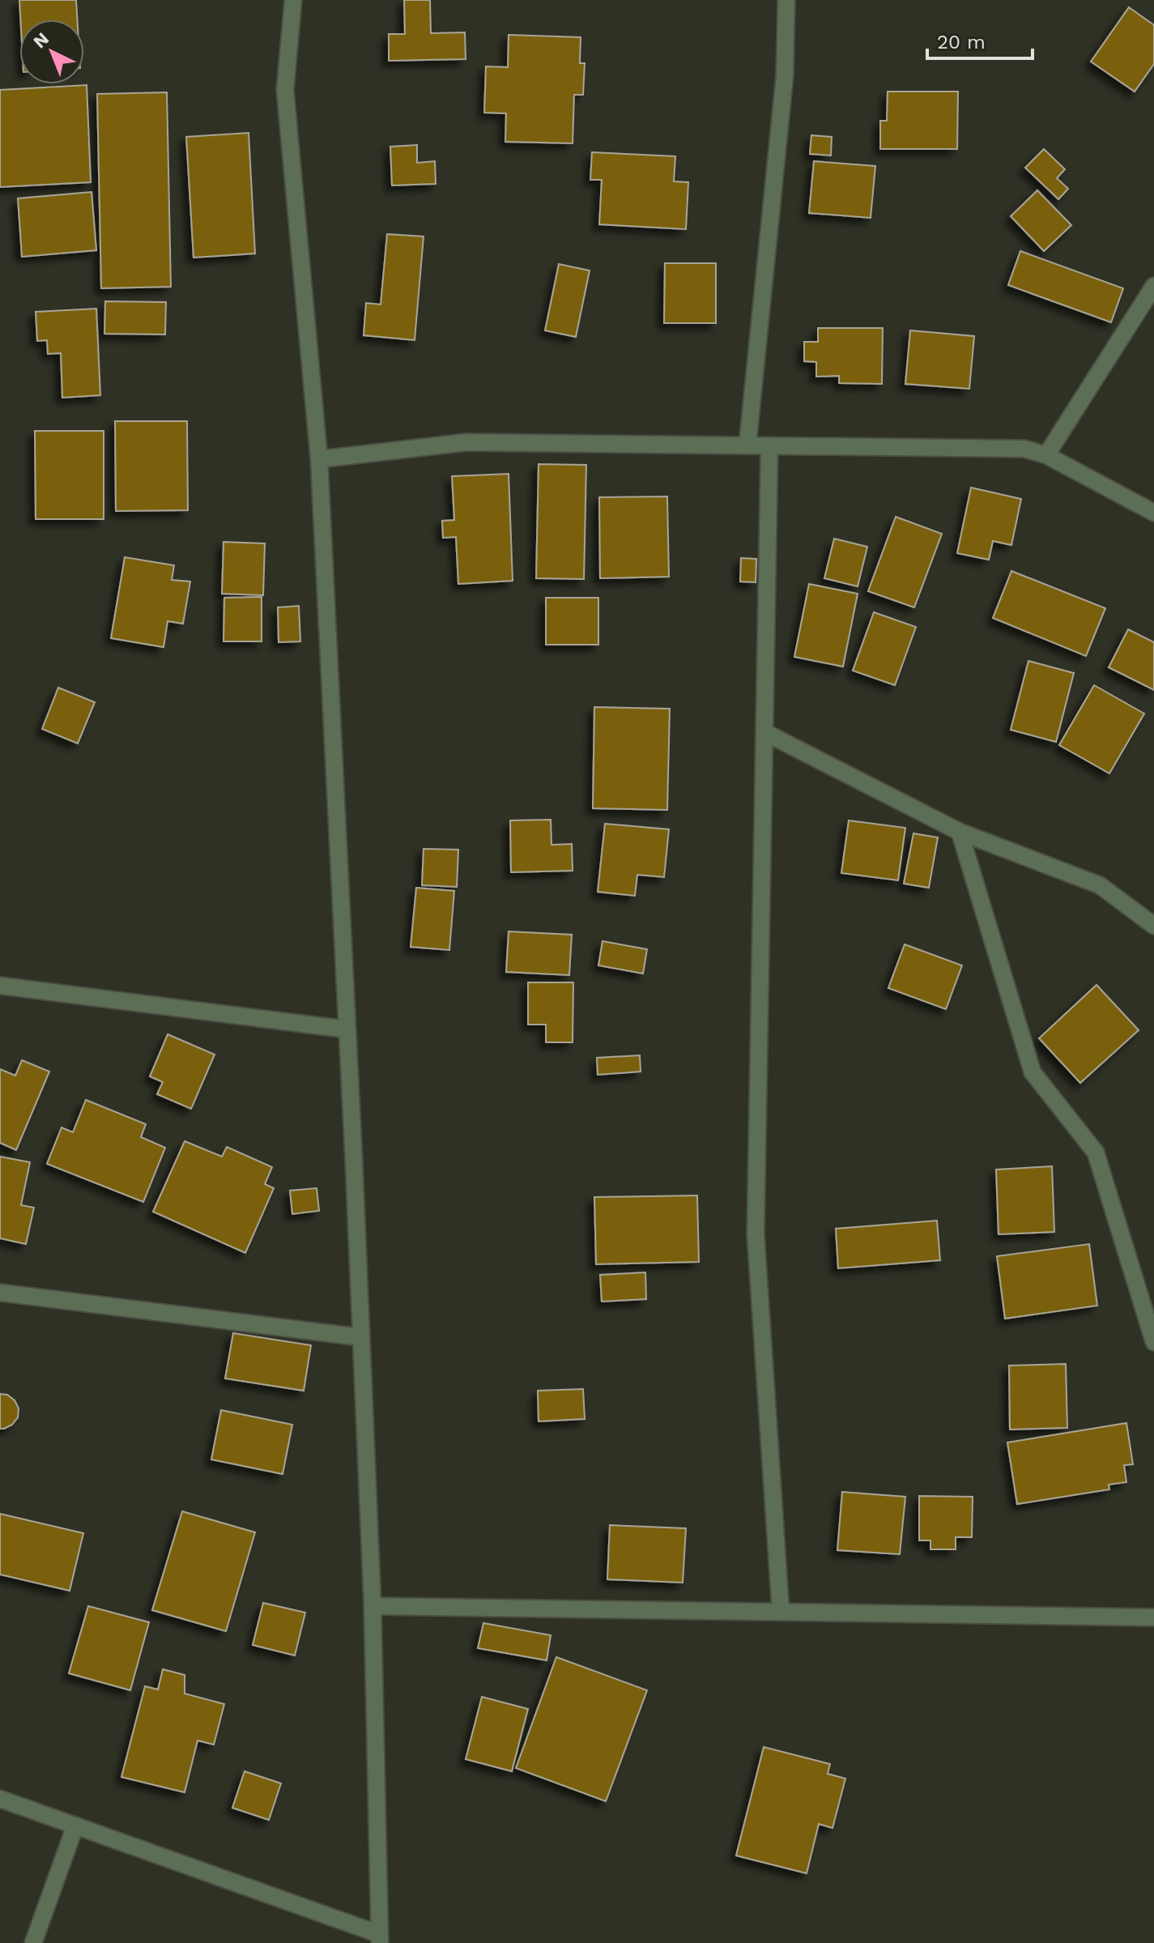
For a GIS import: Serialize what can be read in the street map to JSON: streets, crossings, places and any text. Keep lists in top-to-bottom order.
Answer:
{
  "scale_bar": "20 m",
  "north": "top left"
}
